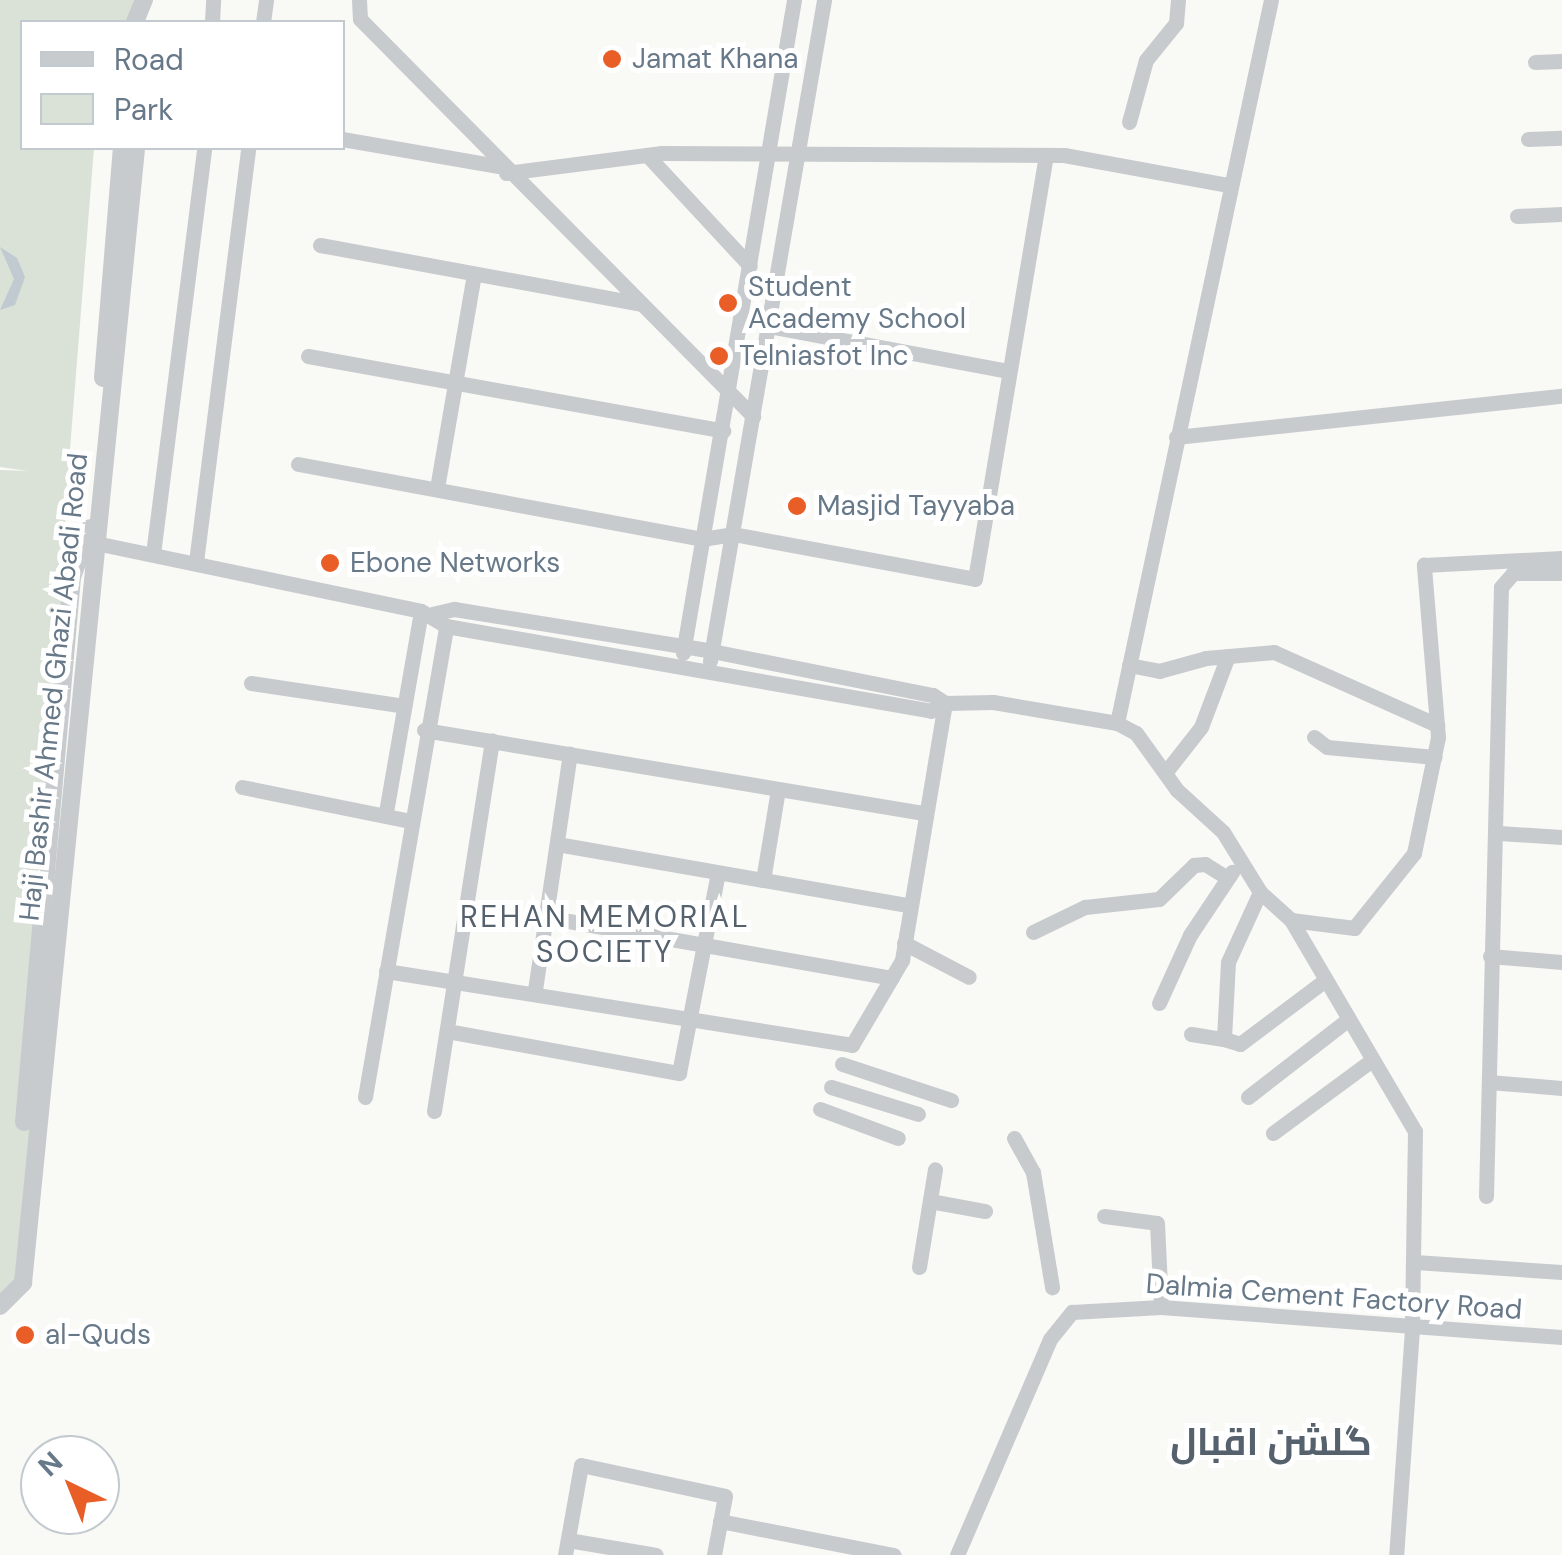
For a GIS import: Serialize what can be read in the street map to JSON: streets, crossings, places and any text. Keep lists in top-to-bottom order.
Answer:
{
  "streets": {
    "street": ["Haji Bashir Ahmed Ghazi Abadi Road", "Dalmia Cement Factory Road"]
  },
  "districts": ["REHAN MEMORIAL SOCIETY", "گلشن اقبال"],
  "places": [
    "Jamat Khana",
    "Student Academy School",
    "Telniasfot Inc",
    "Masjid Tayyaba",
    "Ebone Networks",
    "al-Quds"
  ],
  "legend": ["Road", "Park"],
  "north": "top left"
}
